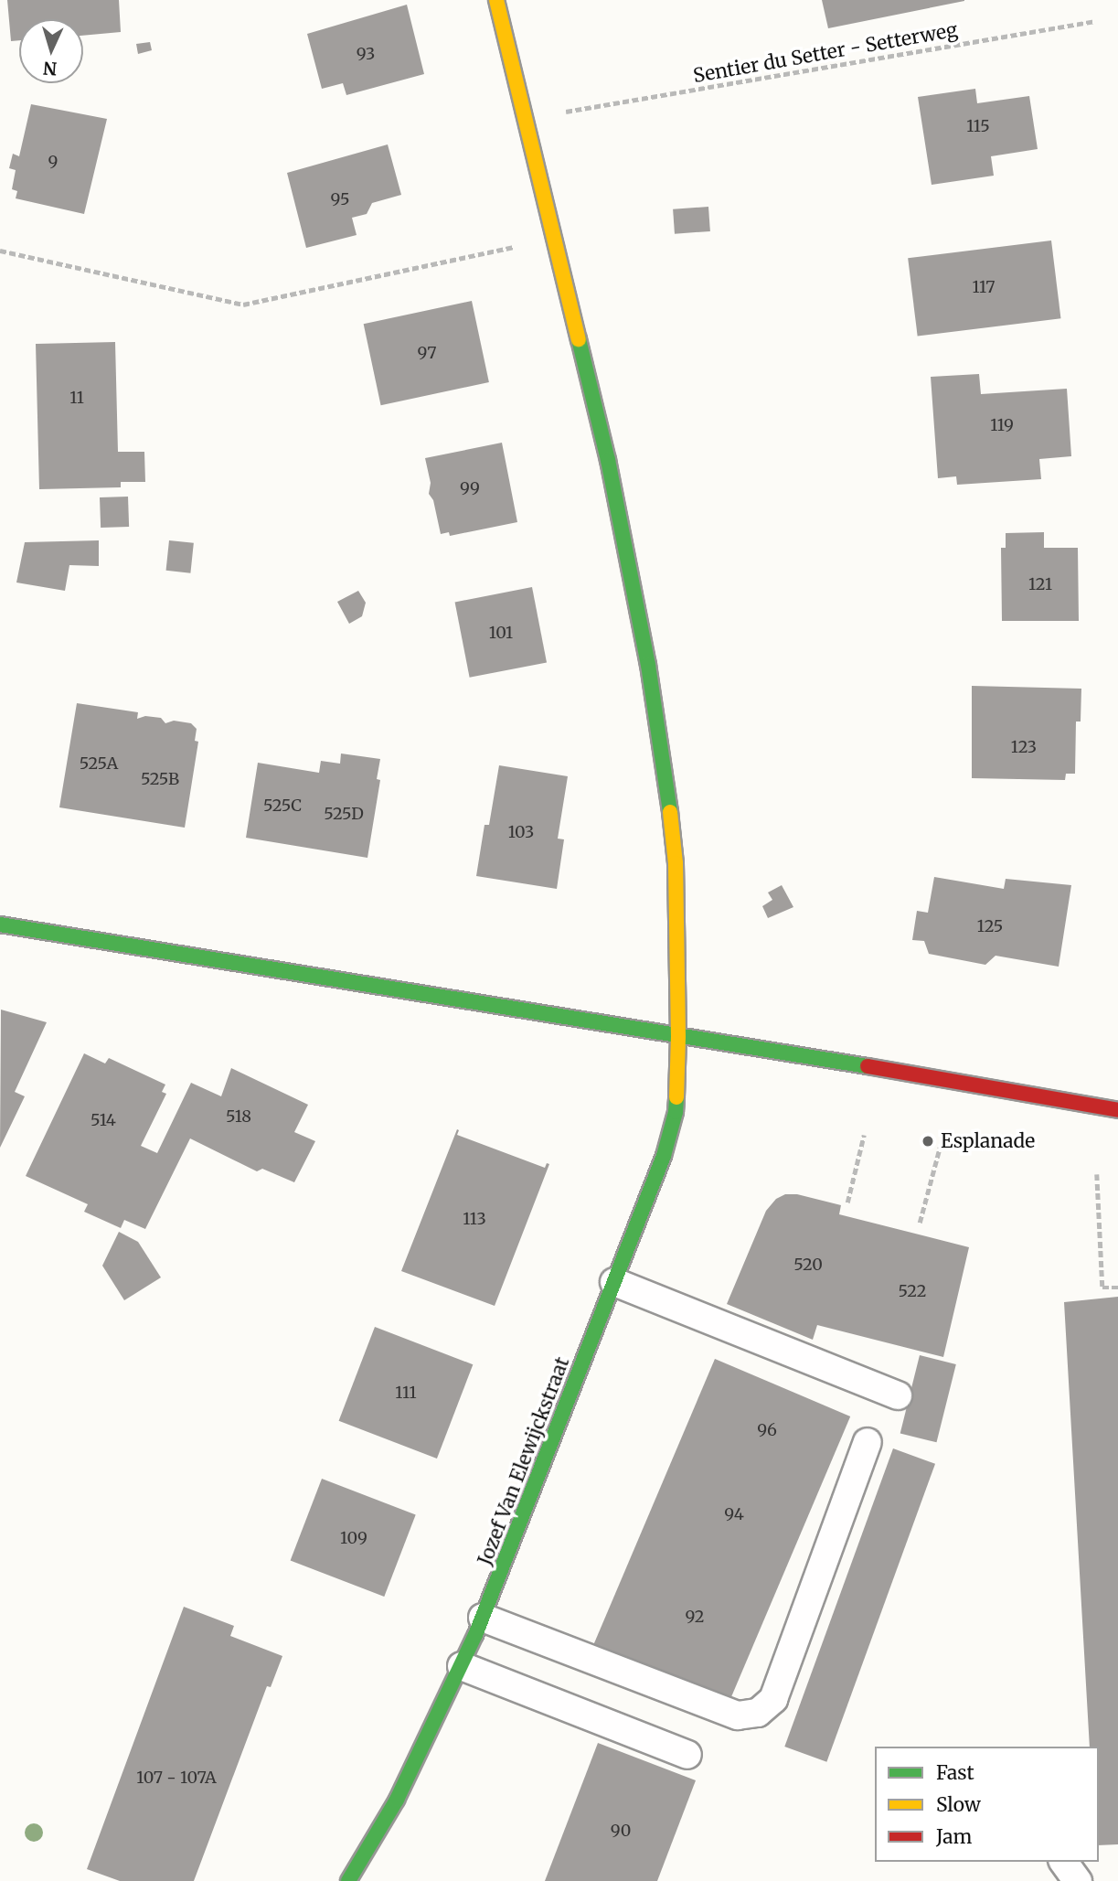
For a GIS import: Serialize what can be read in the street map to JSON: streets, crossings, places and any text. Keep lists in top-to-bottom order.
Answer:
{
  "streets": {
    "street": ["Jozef Van Elewijckstraat"],
    "path": ["Sentier du Setter - Setterweg"]
  },
  "places": ["Esplanade"],
  "house_numbers": [
    "93",
    "115",
    "9",
    "95",
    "117",
    "97",
    "11",
    "119",
    "99",
    "121",
    "101",
    "123",
    "525A",
    "525B",
    "525C",
    "525D",
    "103",
    "125",
    "518",
    "514",
    "113",
    "520",
    "522",
    "111",
    "96",
    "94",
    "109",
    "92",
    "107 - 107A",
    "90"
  ],
  "legend": ["Fast", "Slow", "Jam"],
  "north": "bottom"
}
